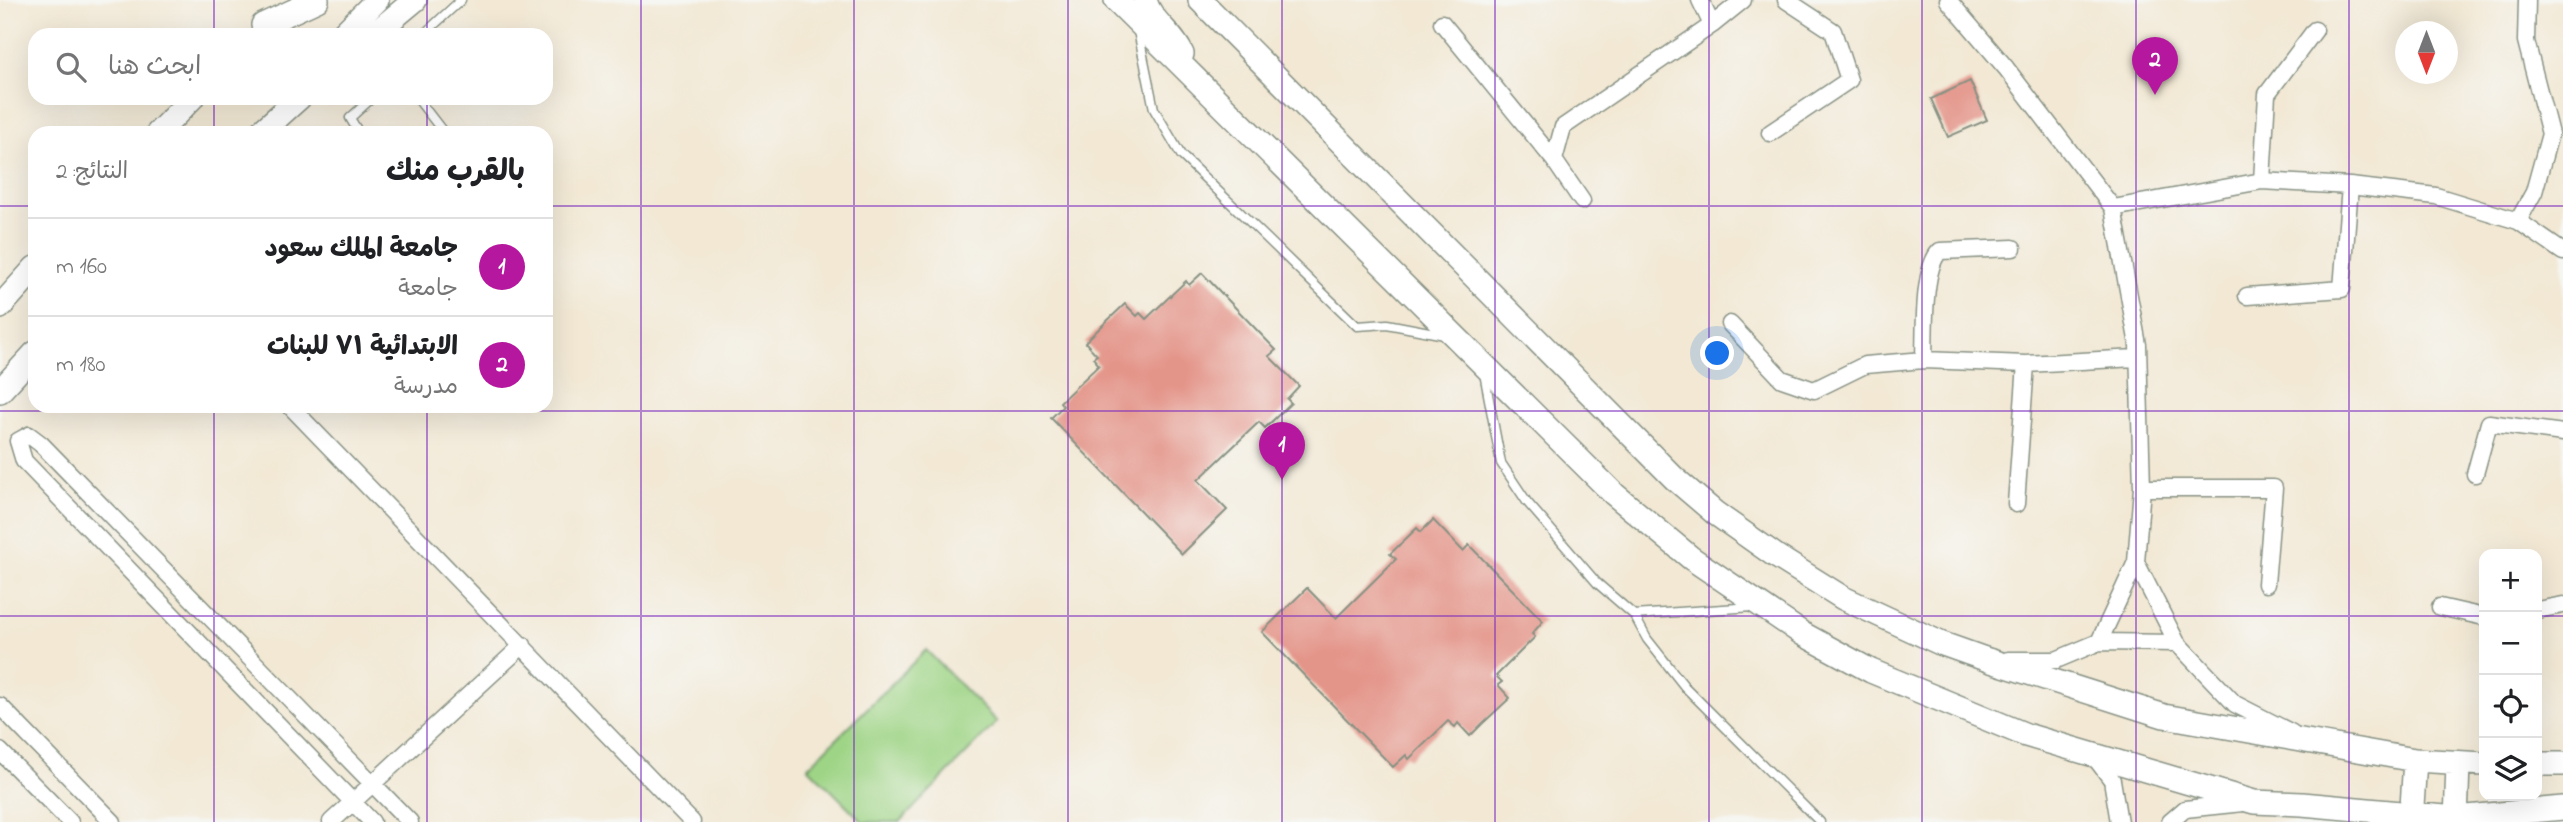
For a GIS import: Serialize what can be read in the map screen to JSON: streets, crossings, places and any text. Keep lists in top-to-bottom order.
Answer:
{
  "north": "bottom",
  "page": {
    "search": "ابحث هنا",
    "pins": ["2", "1"],
    "heading": ["بالقرب منك", "النتائج: 2"],
    "list": [
      {
        "mark": "1",
        "name": "جامعة الملك سعود",
        "note": "جامعة",
        "value": "160 m"
      },
      {
        "mark": "2",
        "name": "الابتدائية ٧١ للبنات",
        "note": "مدرسة",
        "value": "180 m"
      }
    ],
    "map_buttons": ["+", "−"]
  }
}
